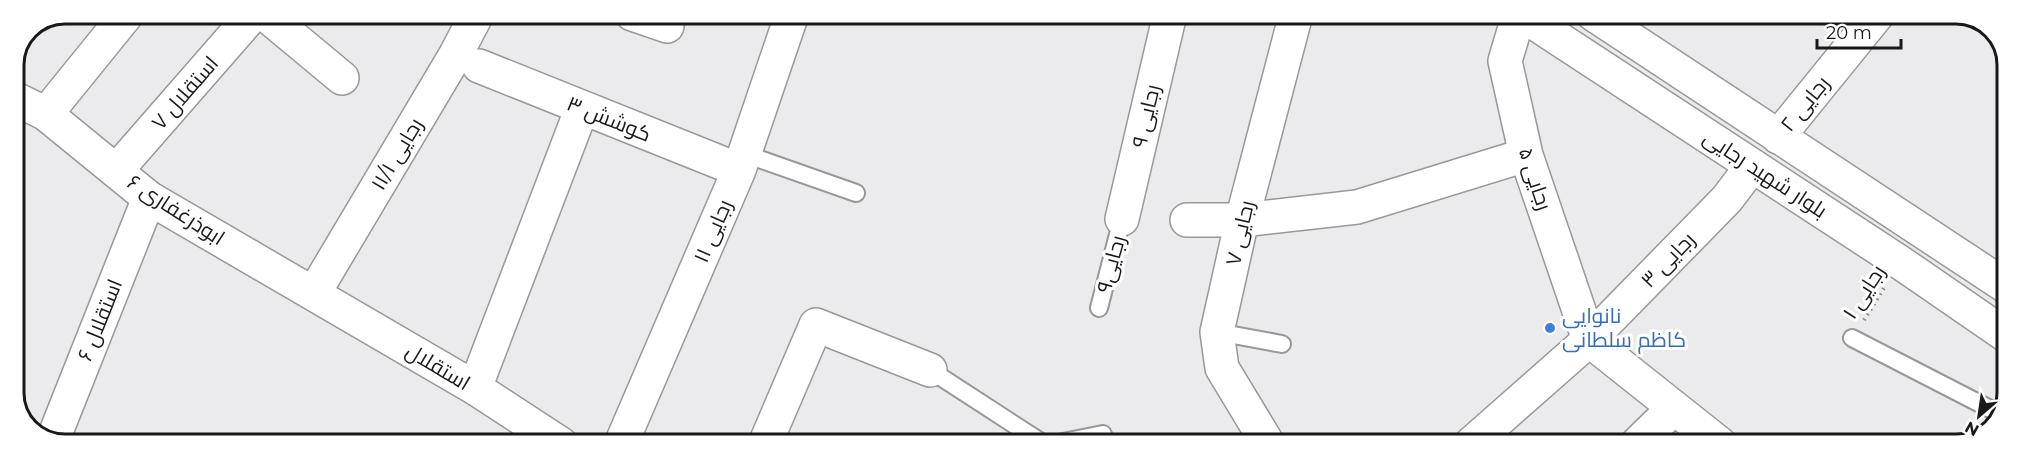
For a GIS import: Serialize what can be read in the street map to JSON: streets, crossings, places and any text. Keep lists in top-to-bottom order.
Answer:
{
  "streets": {
    "street": [
      "استقلال ۷",
      "رجایی ۲",
      "رجایی ۹",
      "کوشش ۳",
      "رجایی ۱۱/۱",
      "بلوار شهید رجایی",
      "رجایی ۵",
      "ابوذرغفاری ۶",
      "رجایی ۱۱",
      "رجایی ۷",
      "رجایی ۳",
      "استقلال ۶",
      "استقلال"
    ],
    "lane": ["رجایی۹"],
    "path": ["رجایی ۱"]
  },
  "crossings": [
    ["استقلال ۷", "ابوذرغفاری ۶"],
    ["رجایی ۲", "بلوار شهید رجایی"],
    ["رجایی ۹", "رجایی۹"],
    ["کوشش ۳", "رجایی ۱۱"],
    ["رجایی ۱۱/۱", "ابوذرغفاری ۶"],
    ["رجایی ۱۱/۱", "استقلال"],
    ["بلوار شهید رجایی", "رجایی ۳"],
    ["بلوار شهید رجایی", "رجایی ۱"],
    ["رجایی ۵", "رجایی ۳"],
    ["ابوذرغفاری ۶", "استقلال ۶"],
    ["ابوذرغفاری ۶", "استقلال"]
  ],
  "places": ["نانوایی کاظم سلطانی"],
  "scale_bar": "20 m",
  "north": "bottom left"
}
